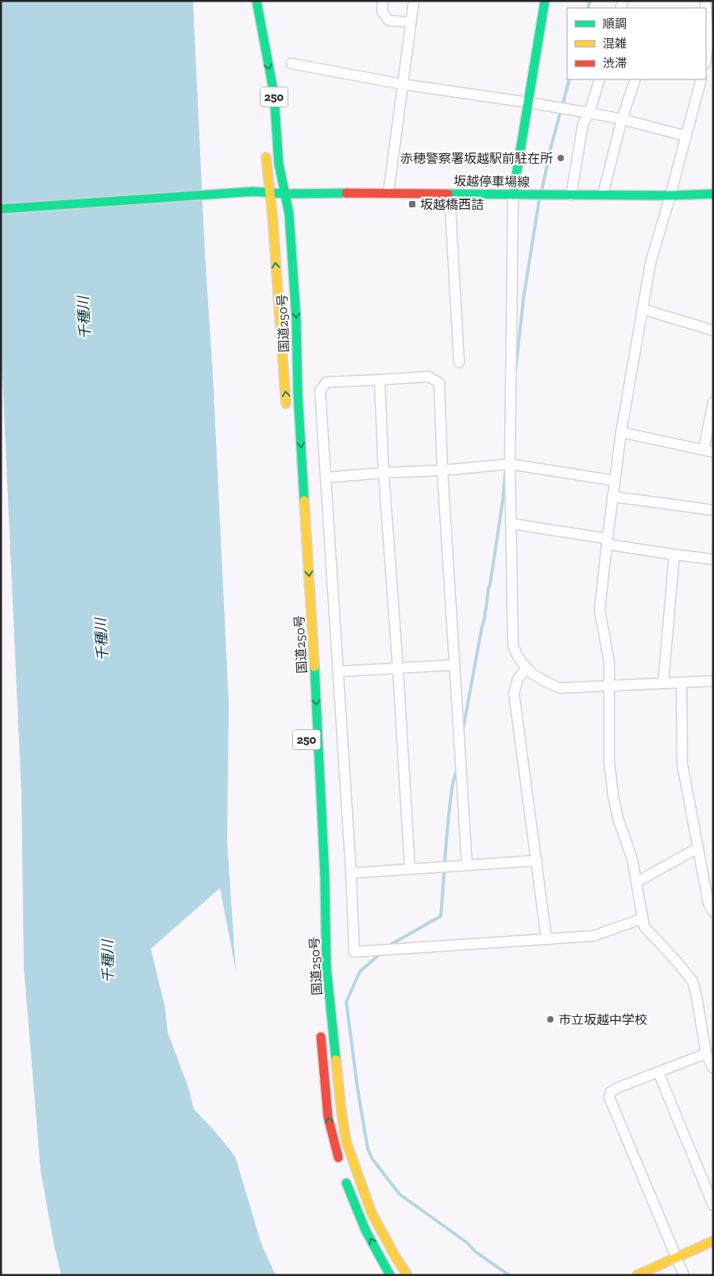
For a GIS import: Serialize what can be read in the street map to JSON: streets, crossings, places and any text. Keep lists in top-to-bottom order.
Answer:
{
  "streets": {
    "main road": ["250", "坂越停車場線", "国道250号"]
  },
  "crossings": [
    ["坂越停車場線", "国道250号"]
  ],
  "water": ["千種川"],
  "places": {
    "other": ["赤穂警察署坂越駅前駐在所", "市立坂越中学校"],
    "transit": ["坂越橋西詰"]
  },
  "legend": ["順調", "混雑", "渋滞"]
}
